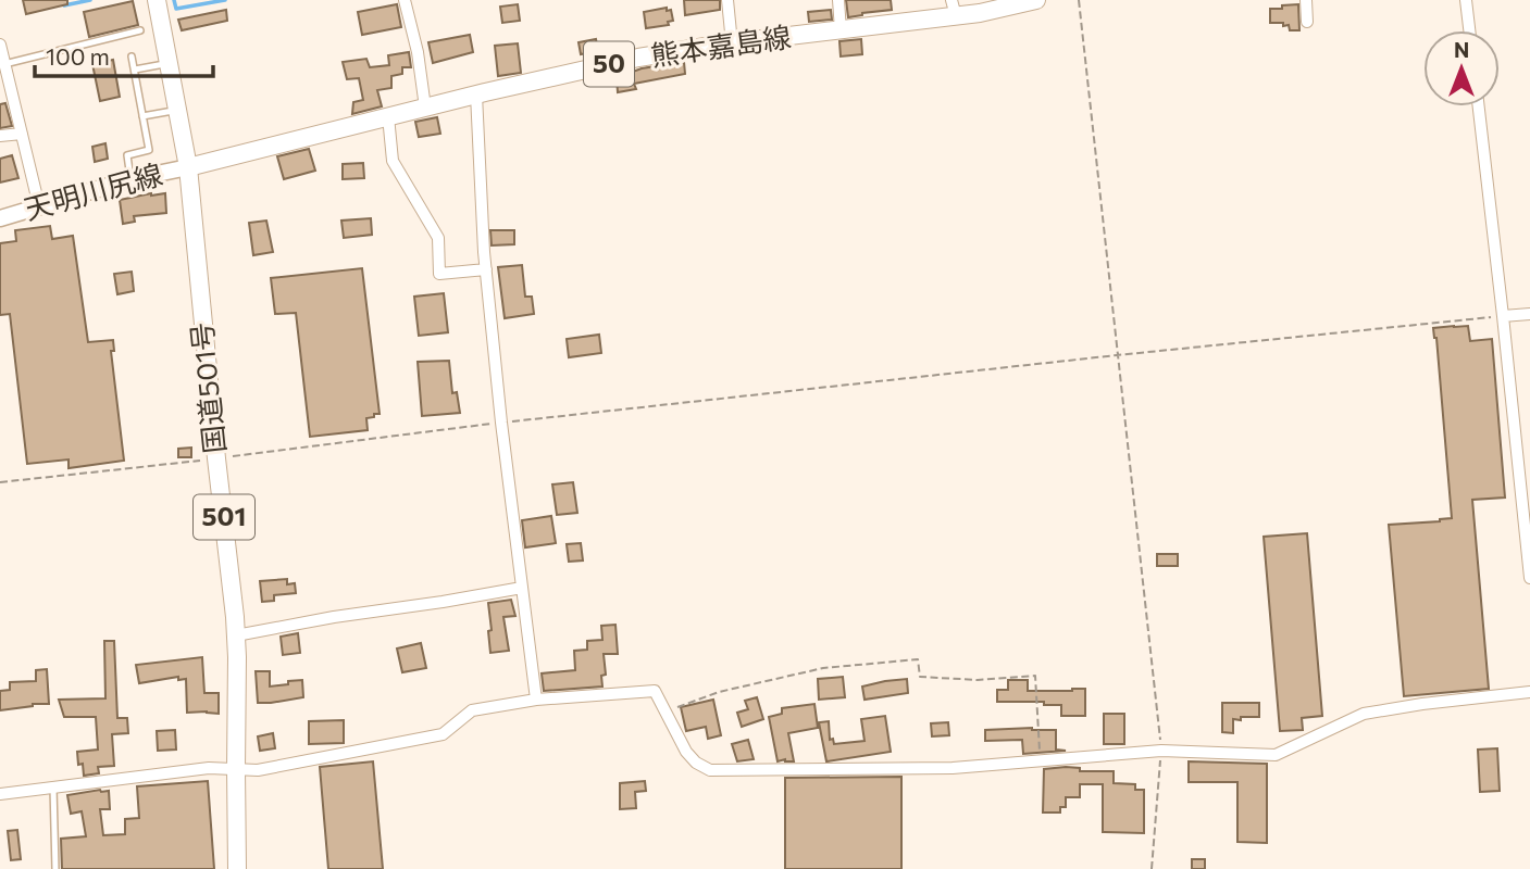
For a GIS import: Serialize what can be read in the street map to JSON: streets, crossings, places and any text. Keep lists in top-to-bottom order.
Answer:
{
  "streets": {
    "main road": [
      "熊本嘉島線",
      "50",
      "天明川尻線",
      "国道501号",
      "501"
    ]
  },
  "crossings": [
    ["熊本嘉島線", "天明川尻線"],
    ["熊本嘉島線", "国道501号"],
    ["天明川尻線", "国道501号"]
  ],
  "scale_bar": "100 m",
  "north": "top"
}
